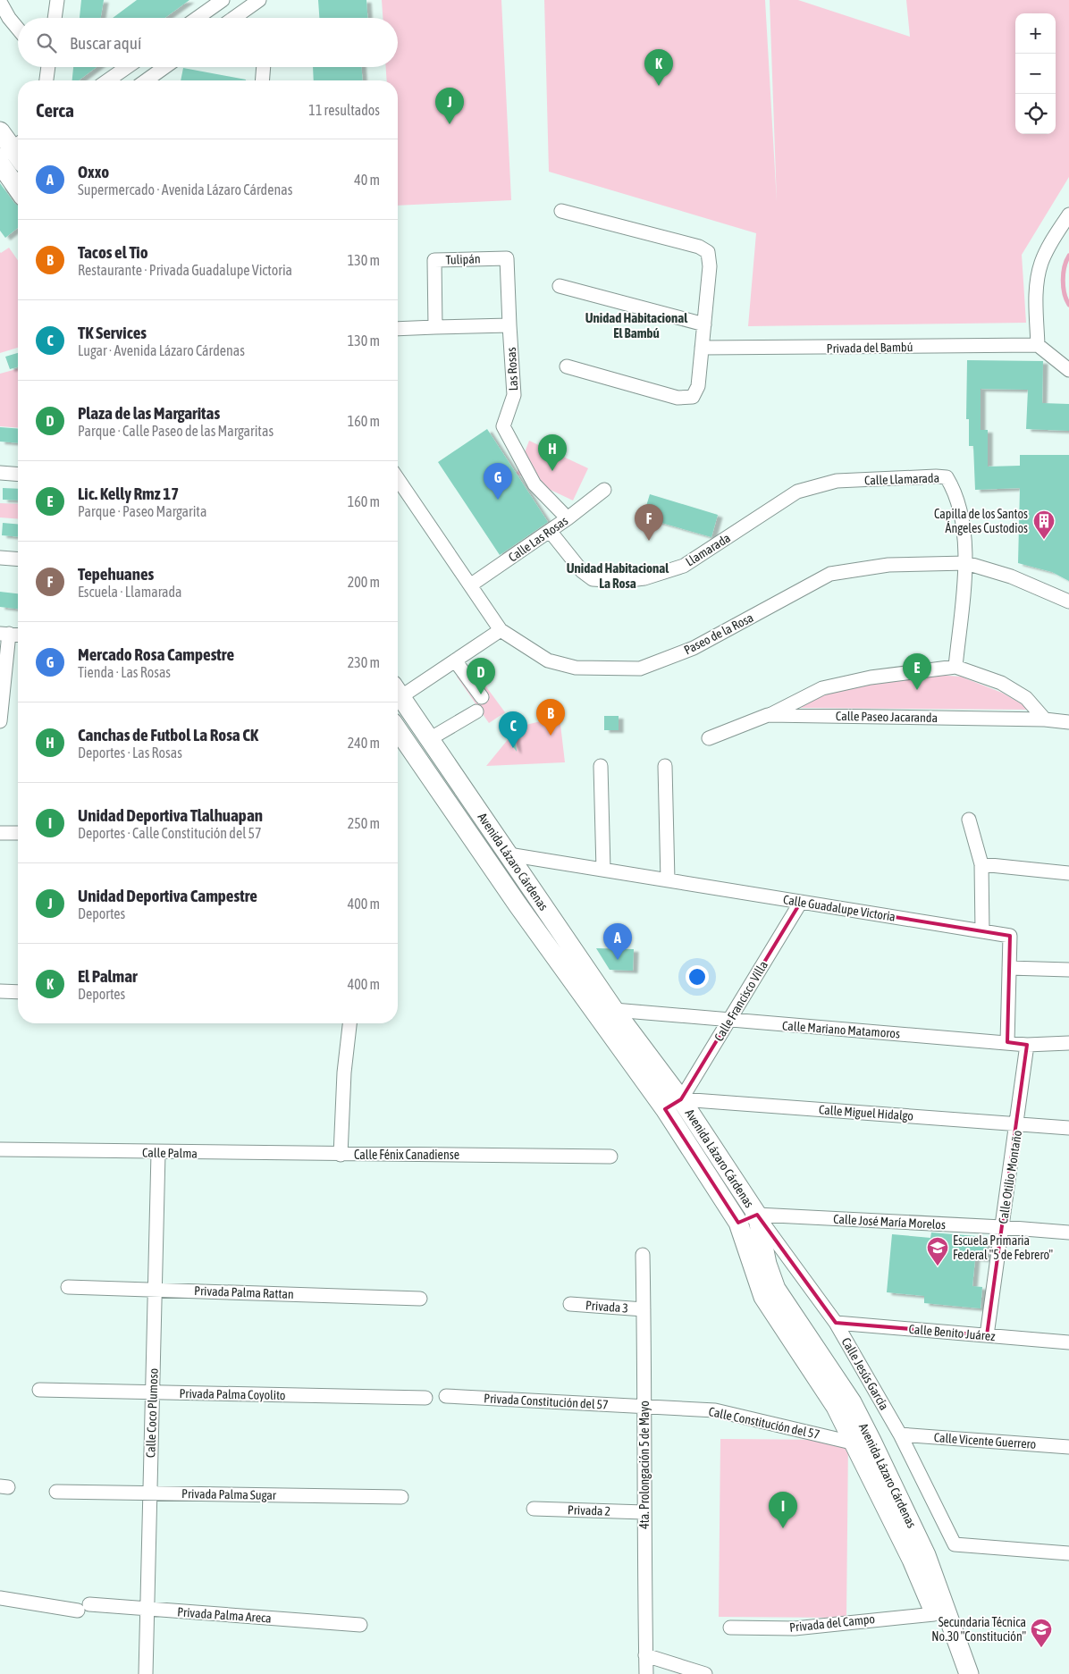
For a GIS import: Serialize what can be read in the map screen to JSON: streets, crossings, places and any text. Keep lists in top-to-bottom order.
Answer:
{
  "streets": {
    "main road": ["Avenida Lázaro Cárdenas"],
    "street": [
      "Tulipán",
      "Privada del Bambú",
      "Las Rosas",
      "Calle Llamarada",
      "Calle Las Rosas",
      "Llamarada",
      "Paseo de la Rosa",
      "Calle Paseo Jacaranda",
      "Calle Guadalupe Victoria",
      "Calle Francisco Villa",
      "Calle Mariano Matamoros",
      "Calle Miguel Hidalgo",
      "Calle Palma",
      "Calle Fénix Canadiense",
      "Calle Otilio Montaño",
      "Calle José María Morelos",
      "Privada Palma Rattan",
      "Privada 3",
      "Calle Benito Juárez",
      "Calle Jesús García",
      "Privada Palma Coyolito",
      "Privada Constitución del 57",
      "Calle Coco Plumoso",
      "Calle Constitución del 57",
      "Calle Vicente Guerrero",
      "4ta. Prolongación 5 de Mayo",
      "Privada Palma Sugar",
      "Privada 2",
      "Privada Palma Areca",
      "Privada del Campo"
    ]
  },
  "crossings": [
    ["Tulipán", "Las Rosas"],
    ["Las Rosas", "Calle Las Rosas"],
    ["Calle Llamarada", "Llamarada"],
    ["Calle Llamarada", "Paseo de la Rosa"],
    ["Calle Las Rosas", "Llamarada"],
    ["Calle Las Rosas", "Paseo de la Rosa"],
    ["Avenida Lázaro Cárdenas", "Calle Guadalupe Victoria"],
    ["Avenida Lázaro Cárdenas", "Calle Francisco Villa"],
    ["Avenida Lázaro Cárdenas", "Calle Mariano Matamoros"],
    ["Avenida Lázaro Cárdenas", "Calle Miguel Hidalgo"],
    ["Avenida Lázaro Cárdenas", "Calle José María Morelos"],
    ["Avenida Lázaro Cárdenas", "Calle Jesús García"],
    ["Avenida Lázaro Cárdenas", "Calle Constitución del 57"],
    ["Avenida Lázaro Cárdenas", "Privada del Campo"],
    ["Calle Guadalupe Victoria", "Calle Francisco Villa"],
    ["Calle Francisco Villa", "Calle Mariano Matamoros"],
    ["Calle Francisco Villa", "Calle Miguel Hidalgo"],
    ["Calle Mariano Matamoros", "Calle Otilio Montaño"],
    ["Calle Miguel Hidalgo", "Calle Otilio Montaño"],
    ["Calle Palma", "Calle Fénix Canadiense"],
    ["Calle Palma", "Calle Coco Plumoso"],
    ["Calle Otilio Montaño", "Calle José María Morelos"],
    ["Calle Otilio Montaño", "Calle Benito Juárez"],
    ["Calle José María Morelos", "Calle Jesús García"],
    ["Privada Palma Rattan", "Calle Coco Plumoso"],
    ["Privada 3", "4ta. Prolongación 5 de Mayo"],
    ["Calle Benito Juárez", "Calle Jesús García"],
    ["Calle Jesús García", "Calle Vicente Guerrero"],
    ["Privada Palma Coyolito", "Calle Coco Plumoso"],
    ["Privada Constitución del 57", "Calle Constitución del 57"],
    ["Privada Constitución del 57", "4ta. Prolongación 5 de Mayo"],
    ["Calle Coco Plumoso", "Privada Palma Sugar"],
    ["Calle Coco Plumoso", "Privada Palma Areca"],
    ["Calle Constitución del 57", "4ta. Prolongación 5 de Mayo"],
    ["4ta. Prolongación 5 de Mayo", "Privada 2"]
  ],
  "districts": ["Unidad Habitacional El Bambú", "Unidad Habitacional La Rosa"],
  "places": {
    "building": ["Capilla de los Santos Ángeles Custodios"],
    "school or university": ["Escuela Primaria Federal \"5 de Febrero\"", "Secundaria Técnica No.30 \"Constitución\""]
  },
  "page": {
    "map_buttons": ["+", "−"],
    "search": "Buscar aquí",
    "pins": [
      "K",
      "J",
      "H",
      "G",
      "F",
      "E",
      "D",
      "B",
      "C",
      "A",
      "I"
    ],
    "heading": ["Cerca", "11 resultados"],
    "list": [
      {
        "mark": "A",
        "name": "Oxxo",
        "note": "Supermercado · Avenida Lázaro Cárdenas",
        "value": "40 m"
      },
      {
        "mark": "B",
        "name": "Tacos el Tio",
        "note": "Restaurante · Privada Guadalupe Victoria",
        "value": "130 m"
      },
      {
        "mark": "C",
        "name": "TK Services",
        "note": "Lugar · Avenida Lázaro Cárdenas",
        "value": "130 m"
      },
      {
        "mark": "D",
        "name": "Plaza de las Margaritas",
        "note": "Parque · Calle Paseo de las Margaritas",
        "value": "160 m"
      },
      {
        "mark": "E",
        "name": "Lic. Kelly Rmz 17",
        "note": "Parque · Paseo Margarita",
        "value": "160 m"
      },
      {
        "mark": "F",
        "name": "Tepehuanes",
        "note": "Escuela · Llamarada",
        "value": "200 m"
      },
      {
        "mark": "G",
        "name": "Mercado Rosa Campestre",
        "note": "Tienda · Las Rosas",
        "value": "230 m"
      },
      {
        "mark": "H",
        "name": "Canchas de Futbol La Rosa CK",
        "note": "Deportes · Las Rosas",
        "value": "240 m"
      },
      {
        "mark": "I",
        "name": "Unidad Deportiva Tlalhuapan",
        "note": "Deportes · Calle Constitución del 57",
        "value": "250 m"
      },
      {
        "mark": "J",
        "name": "Unidad Deportiva Campestre",
        "note": "Deportes",
        "value": "400 m"
      },
      {
        "mark": "K",
        "name": "El Palmar",
        "note": "Deportes",
        "value": "400 m"
      }
    ]
  }
}
